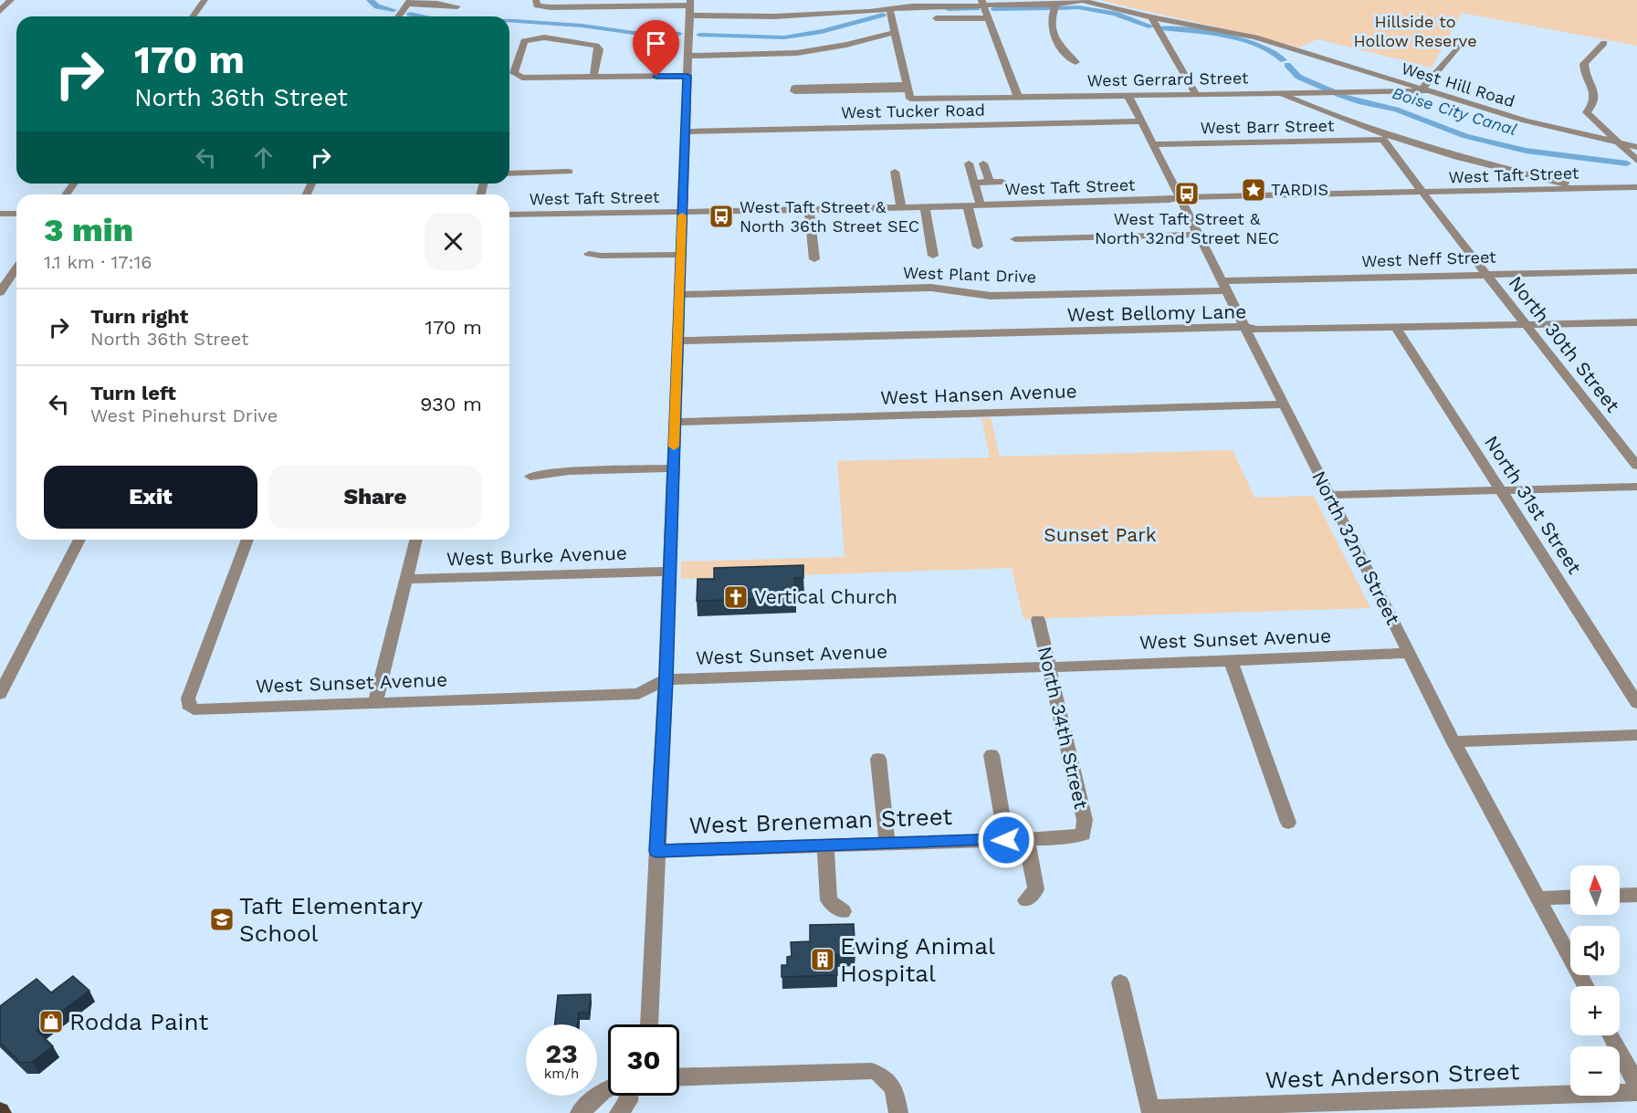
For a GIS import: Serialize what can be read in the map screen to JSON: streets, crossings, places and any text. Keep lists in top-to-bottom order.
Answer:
{
  "streets": {
    "street": [
      "West Gerrard Street",
      "West Hill Road",
      "West Tucker Road",
      "West Barr Street",
      "West Taft Street",
      "West Neff Street",
      "West Plant Drive",
      "West Bellomy Lane",
      "North 30th Street",
      "West Hansen Avenue",
      "North 31st Street",
      "North 32nd Street",
      "West Burke Avenue",
      "West Sunset Avenue",
      "North 34th Street",
      "West Breneman Street",
      "West Anderson Street"
    ]
  },
  "crossings": [
    ["West Gerrard Street", "West Hill Road"],
    ["West Gerrard Street", "North 32nd Street"],
    ["West Tucker Road", "North 32nd Street"],
    ["West Barr Street", "North 30th Street"],
    ["West Barr Street", "North 32nd Street"],
    ["West Taft Street", "North 30th Street"],
    ["West Taft Street", "North 32nd Street"],
    ["West Neff Street", "West Plant Drive"],
    ["West Neff Street", "North 30th Street"],
    ["West Neff Street", "North 32nd Street"],
    ["West Plant Drive", "North 32nd Street"],
    ["West Bellomy Lane", "North 30th Street"],
    ["West Bellomy Lane", "North 31st Street"],
    ["West Bellomy Lane", "North 32nd Street"],
    ["West Hansen Avenue", "North 32nd Street"],
    ["North 32nd Street", "West Sunset Avenue"],
    ["West Sunset Avenue", "North 34th Street"],
    ["North 34th Street", "West Breneman Street"]
  ],
  "water": ["Boise City Canal"],
  "parks": ["Hillside to Hollow Reserve", "Sunset Park"],
  "places": {
    "place": ["TARDIS"],
    "bus stop": ["West Taft Street & North 32nd Street NEC", "West Taft Street & North 36th Street SEC"],
    "church": ["Vertical Church"],
    "school or university": ["Taft Elementary School"],
    "building": ["Ewing Animal Hospital"],
    "shop": ["Rodda Paint"]
  },
  "north": "top",
  "page": {
    "turn": ["170 m", "North 36th Street"],
    "heading": ["3 min", "1.1 km · 17:16"],
    "list": [
      {
        "name": "Turn right",
        "note": "North 36th Street",
        "value": "170 m"
      },
      {
        "name": "Turn left",
        "note": "West Pinehurst Drive",
        "value": "930 m"
      }
    ],
    "buttons": ["Exit", "Share"],
    "map_buttons": ["+", "−"],
    "speed": "23 km/h",
    "limit": "30"
  }
}
